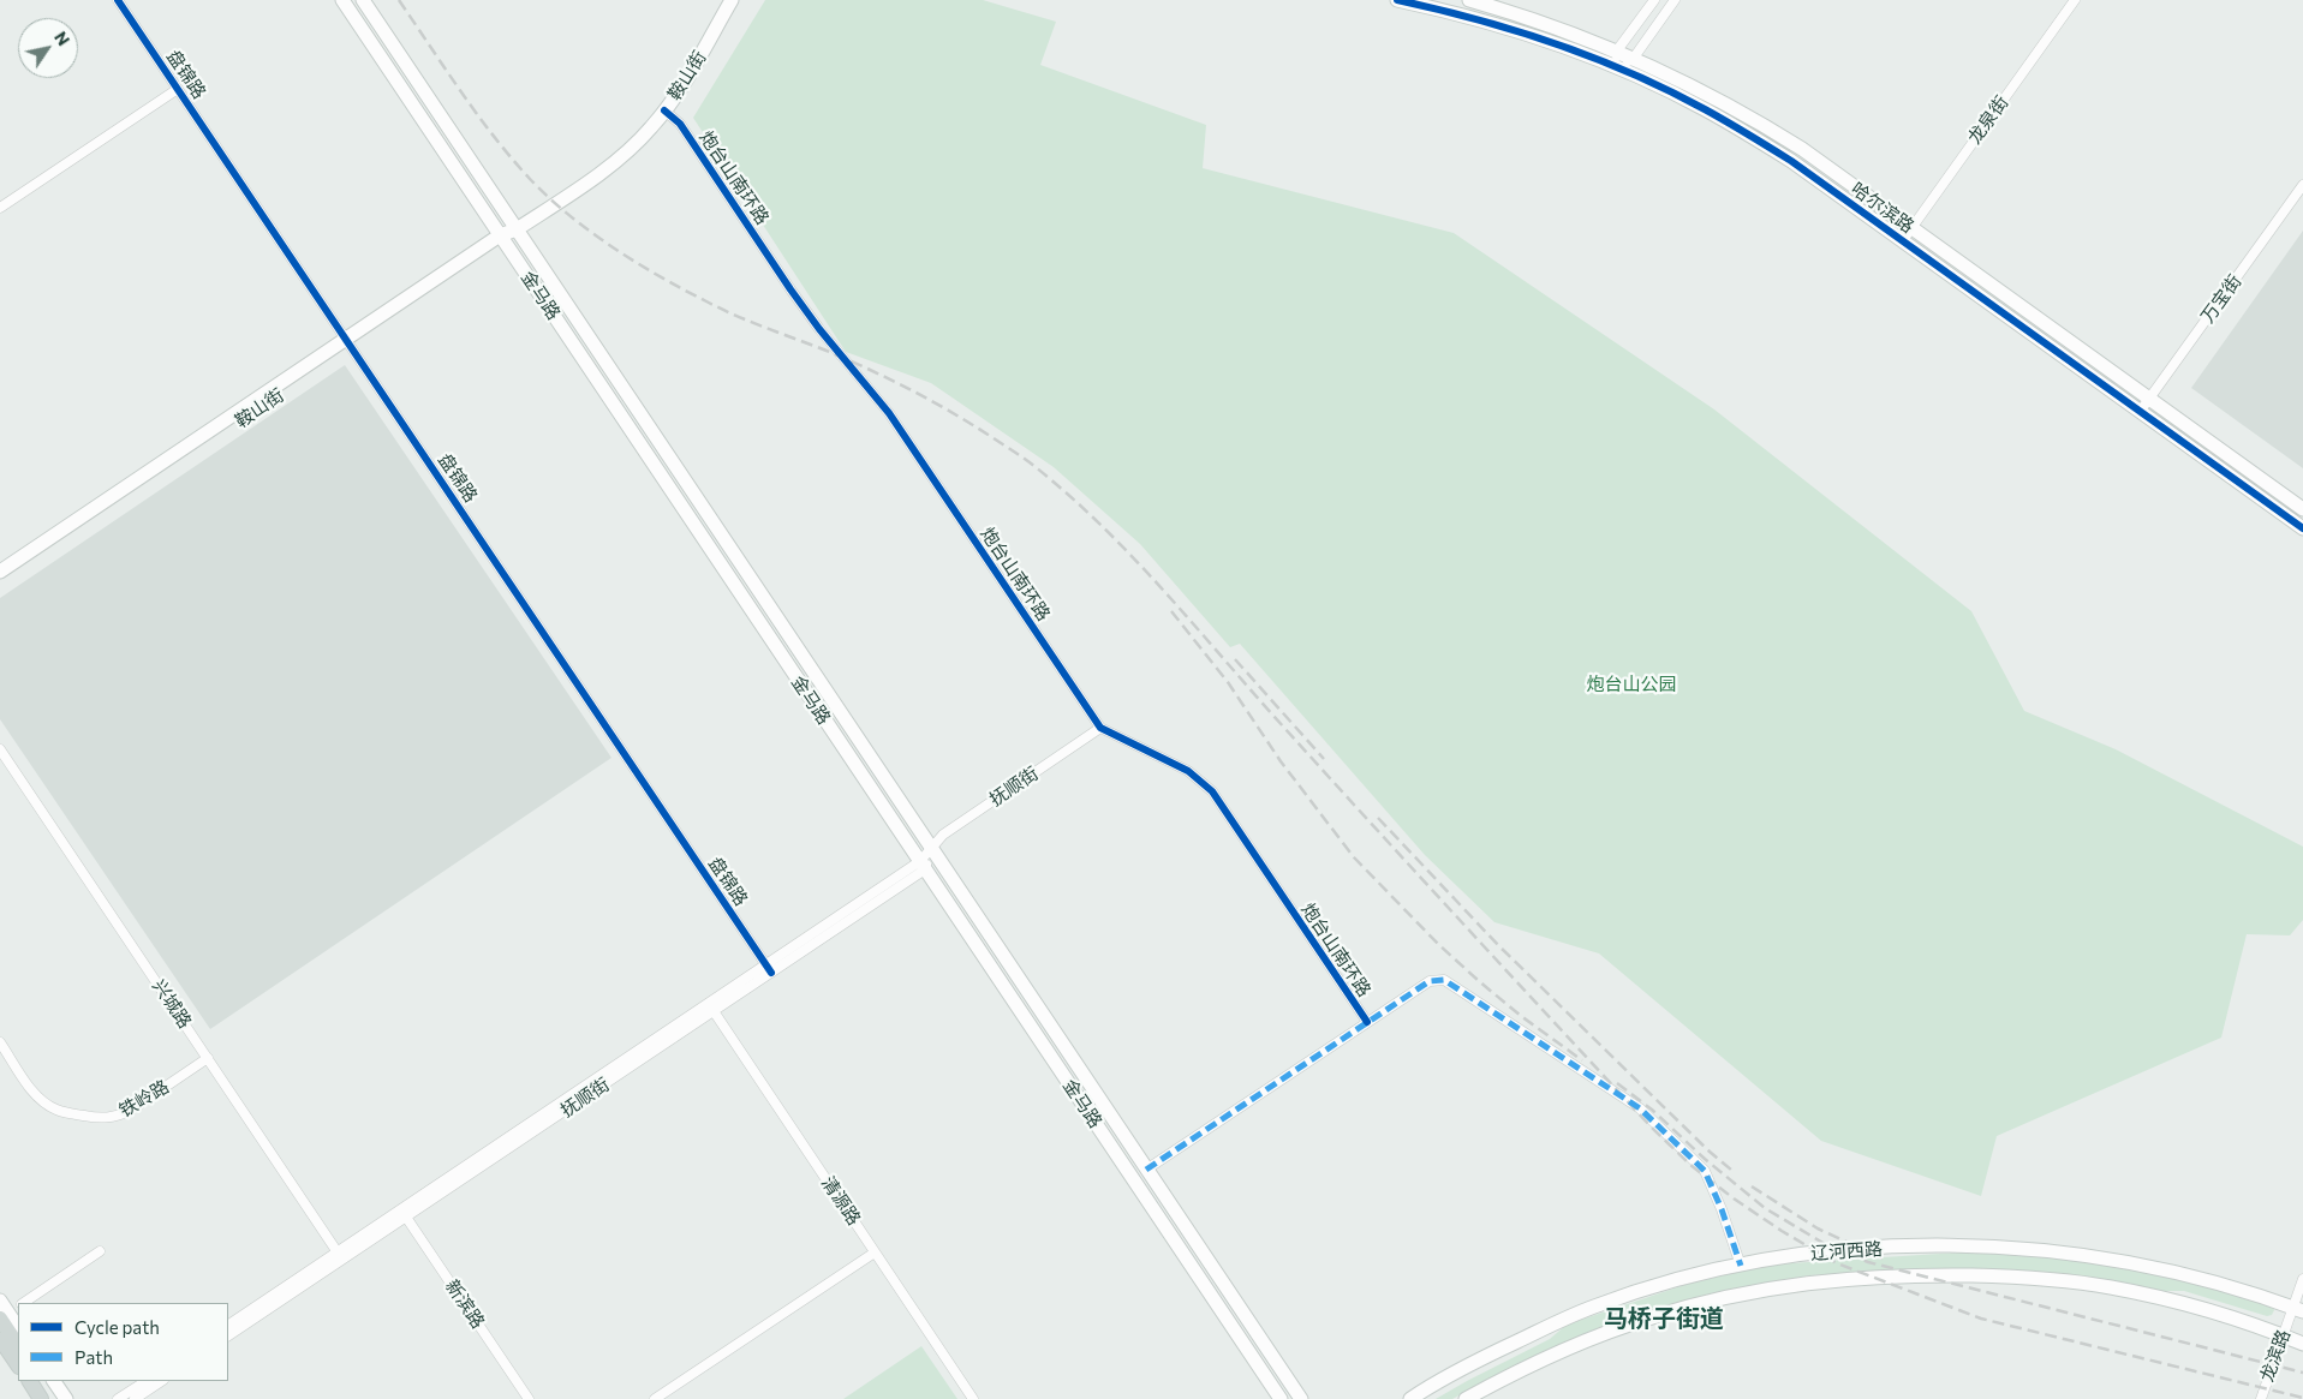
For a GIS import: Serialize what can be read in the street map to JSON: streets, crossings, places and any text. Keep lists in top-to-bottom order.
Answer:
{
  "streets": {
    "main road": [
      "鞍山街",
      "哈尔滨路",
      "金马路",
      "辽河西路"
    ],
    "street": [
      "盘锦路",
      "龙泉街",
      "炮台山南环路",
      "万宝街",
      "抚顺街",
      "兴城路",
      "铁岭路",
      "清源路",
      "新滨路",
      "龙滨路"
    ]
  },
  "crossings": [
    ["盘锦路", "鞍山街"],
    ["盘锦路", "抚顺街"],
    ["鞍山街", "炮台山南环路"],
    ["鞍山街", "金马路"],
    ["龙泉街", "哈尔滨路"],
    ["炮台山南环路", "抚顺街"],
    ["哈尔滨路", "万宝街"],
    ["金马路", "抚顺街"],
    ["抚顺街", "兴城路"],
    ["抚顺街", "清源路"],
    ["抚顺街", "新滨路"],
    ["兴城路", "铁岭路"],
    ["辽河西路", "龙滨路"]
  ],
  "districts": ["马桥子街道"],
  "parks": ["炮台山公园"],
  "legend": ["Cycle path", "Path"],
  "north": "top right"
}
